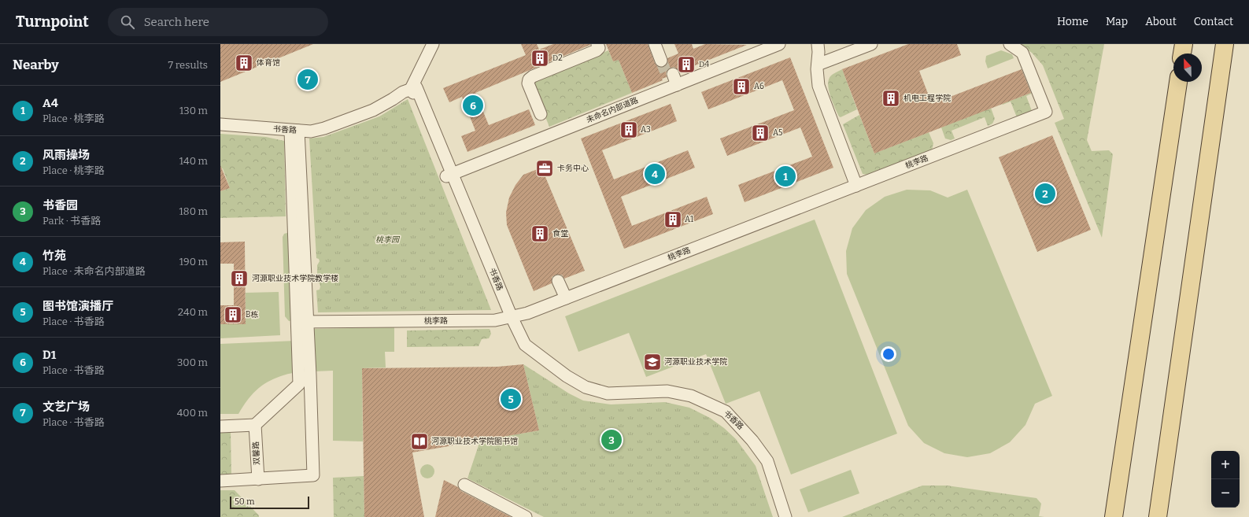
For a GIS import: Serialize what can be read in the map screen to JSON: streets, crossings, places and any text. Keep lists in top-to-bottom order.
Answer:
{
  "streets": {
    "street": [
      "未命名内部道路",
      "书香路",
      "桃李路",
      "双馨路"
    ]
  },
  "crossings": [
    ["未命名内部道路", "书香路"],
    ["书香路", "桃李路"]
  ],
  "parks": ["桃李园"],
  "places": {
    "building": [
      "D2",
      "体育馆",
      "D4",
      "A6",
      "机电工程学院",
      "A3",
      "A5",
      "A1",
      "食堂",
      "河源职业技术学院教学楼",
      "B栋"
    ],
    "office": ["卡务中心"],
    "school or university": ["河源职业技术学院"],
    "library": ["河源职业技术学院图书馆"]
  },
  "scale_bar": "50 m",
  "north": "top",
  "page": {
    "header": "Turnpoint",
    "search": "Search here",
    "nav": [
      "Home",
      "Map",
      "About",
      "Contact"
    ],
    "heading": ["Nearby", "7 results"],
    "pins": [
      "7",
      "6",
      "4",
      "1",
      "2",
      "5",
      "3"
    ],
    "list": [
      {
        "mark": "1",
        "name": "A4",
        "note": "Place · 桃李路",
        "value": "130 m"
      },
      {
        "mark": "2",
        "name": "风雨操场",
        "note": "Place · 桃李路",
        "value": "140 m"
      },
      {
        "mark": "3",
        "name": "书香园",
        "note": "Park · 书香路",
        "value": "180 m"
      },
      {
        "mark": "4",
        "name": "竹苑",
        "note": "Place · 未命名内部道路",
        "value": "190 m"
      },
      {
        "mark": "5",
        "name": "图书馆演播厅",
        "note": "Place · 书香路",
        "value": "240 m"
      },
      {
        "mark": "6",
        "name": "D1",
        "note": "Place · 书香路",
        "value": "300 m"
      },
      {
        "mark": "7",
        "name": "文艺广场",
        "note": "Place · 书香路",
        "value": "400 m"
      }
    ],
    "map_buttons": ["+", "−"],
    "scale": "50 m"
  }
}
